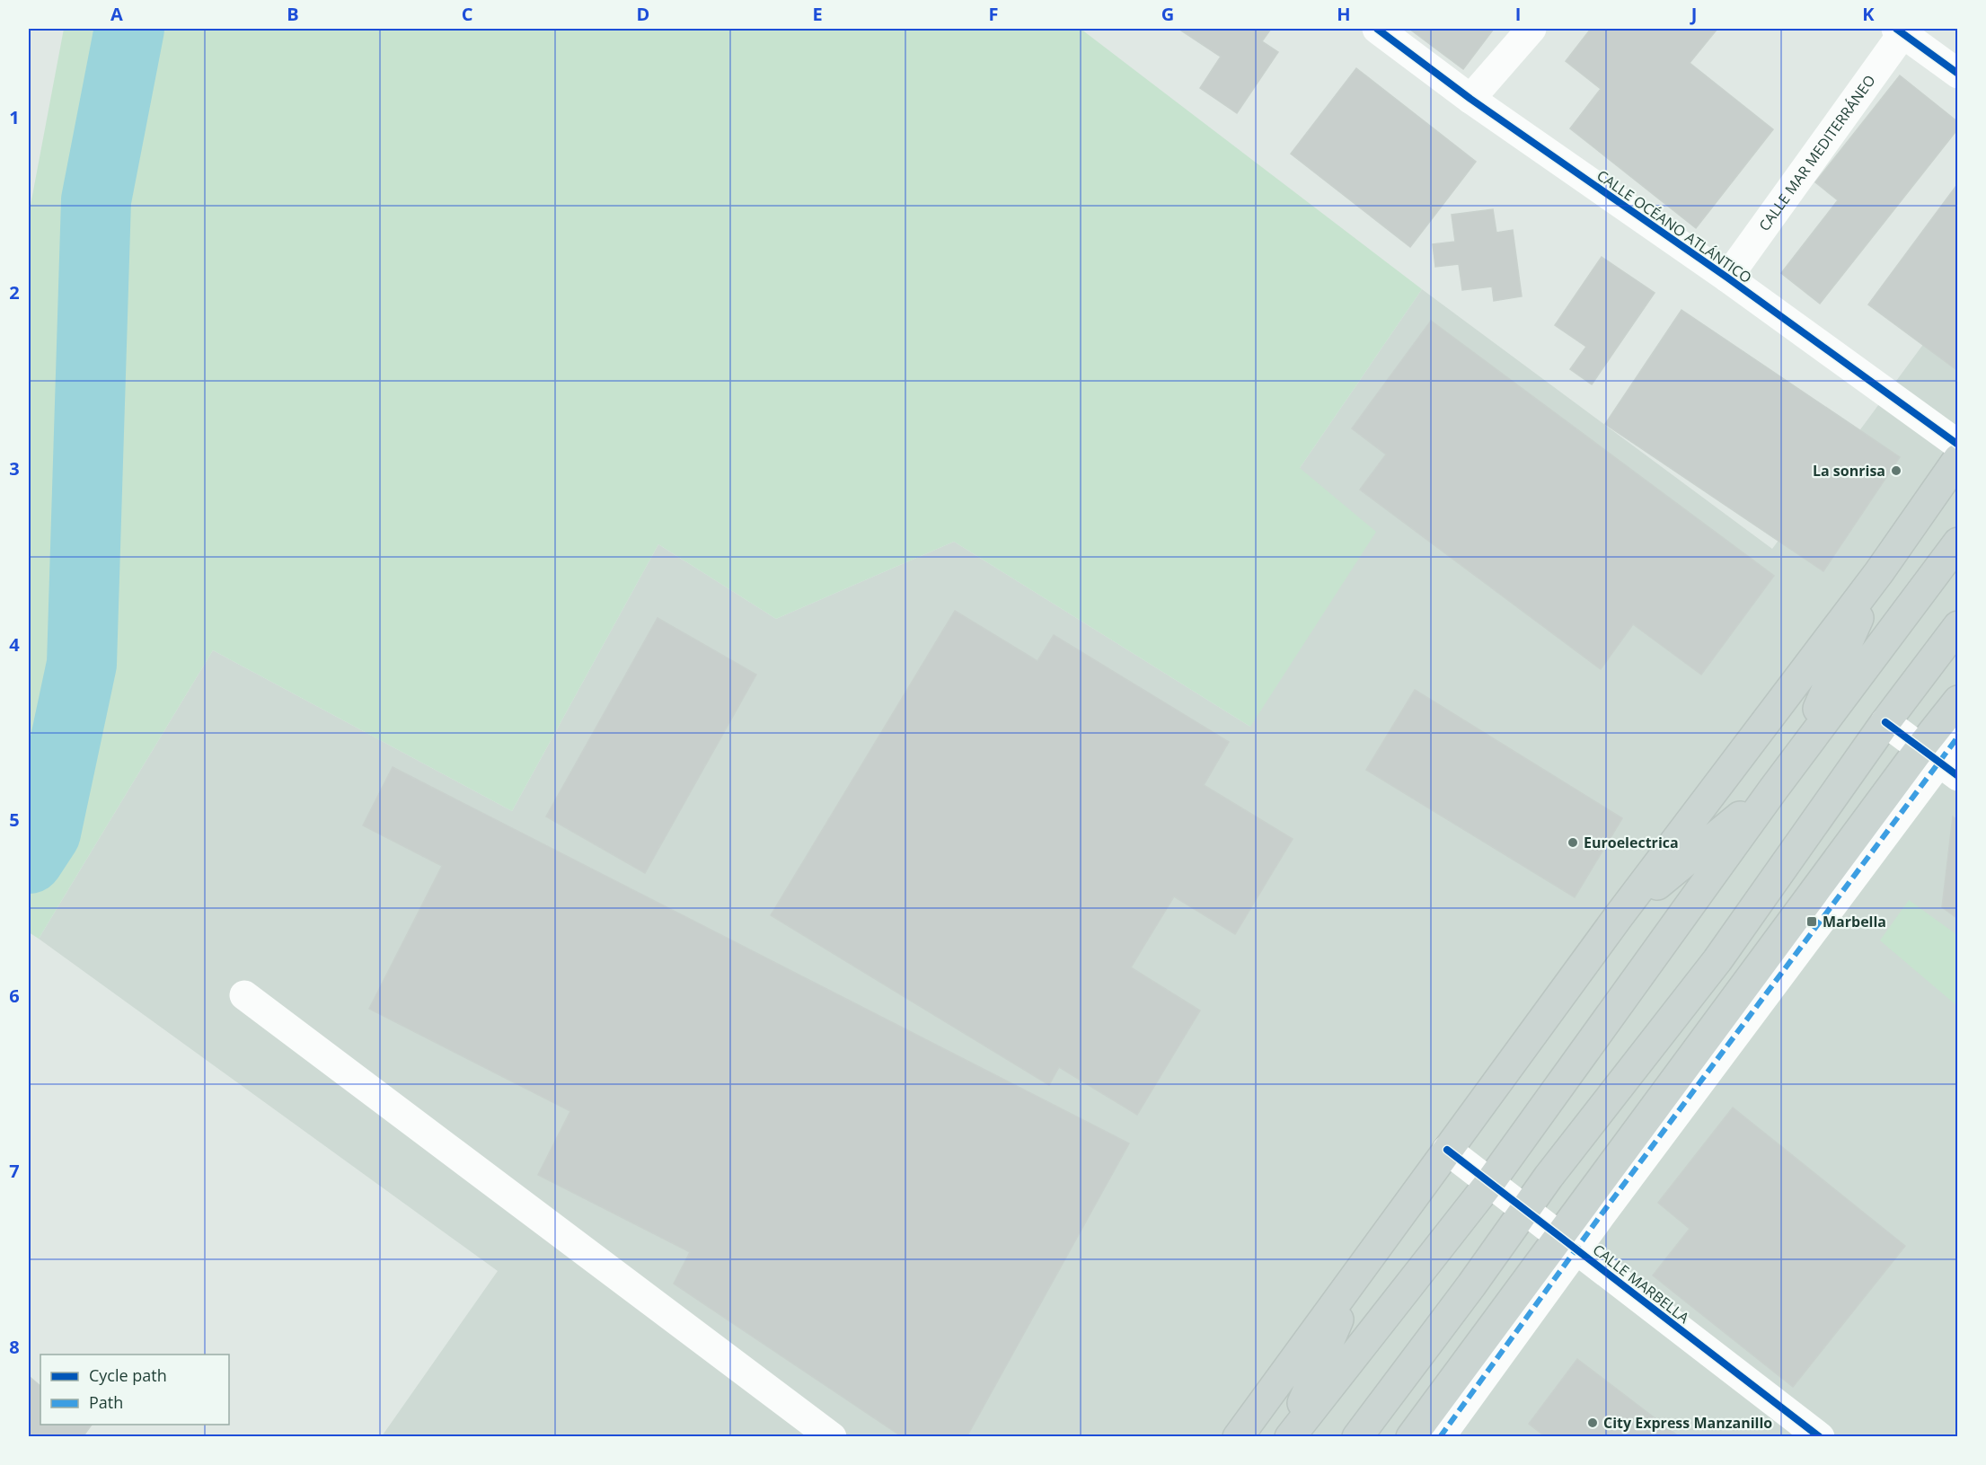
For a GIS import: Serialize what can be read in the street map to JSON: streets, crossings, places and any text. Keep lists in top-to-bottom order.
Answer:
{
  "streets": {
    "street": ["CALLE MAR MEDITERRÁNEO", "CALLE OCÉANO ATLÁNTICO", "CALLE MARBELLA"]
  },
  "crossings": [
    ["CALLE MAR MEDITERRÁNEO", "CALLE OCÉANO ATLÁNTICO"]
  ],
  "places": {
    "other": ["La sonrisa", "Euroelectrica", "City Express Manzanillo"],
    "transit": ["Marbella"]
  },
  "legend": ["Cycle path", "Path"],
  "grid": {
    "columns": [
      "A",
      "B",
      "C",
      "D",
      "E",
      "F",
      "G",
      "H",
      "I",
      "J",
      "K"
    ],
    "rows": [
      "1",
      "2",
      "3",
      "4",
      "5",
      "6",
      "7",
      "8"
    ]
  }
}
